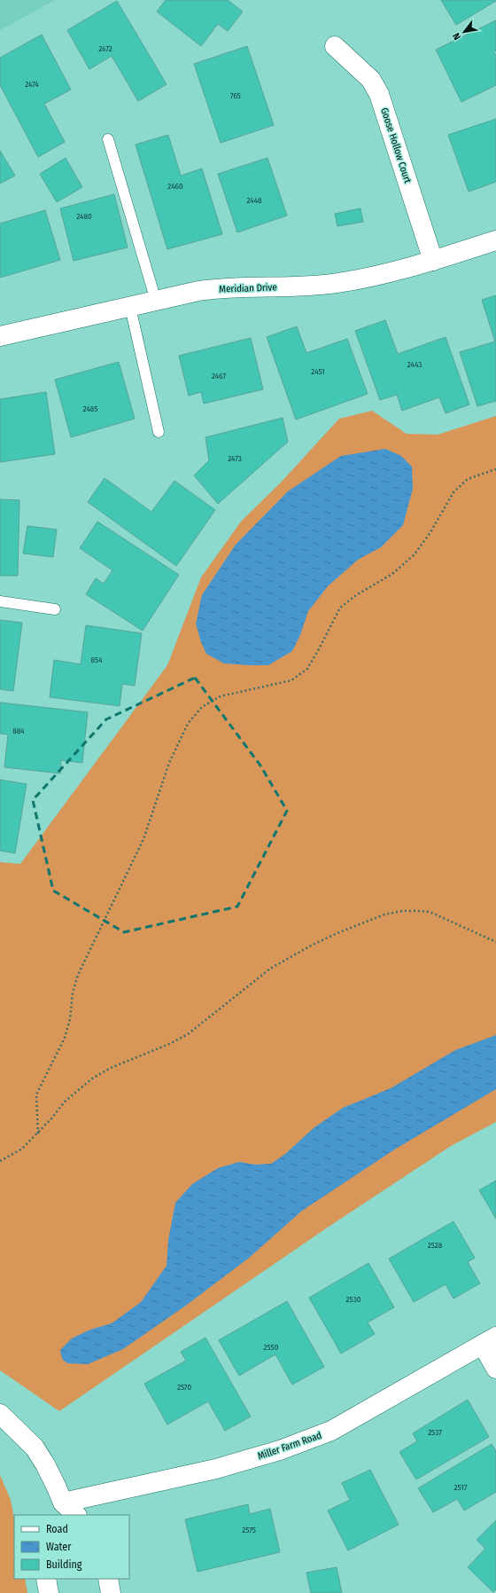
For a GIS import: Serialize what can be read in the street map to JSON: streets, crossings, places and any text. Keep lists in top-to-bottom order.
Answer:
{
  "streets": {
    "street": ["Goose Hollow Court", "Meridian Drive", "Miller Farm Road"]
  },
  "crossings": [
    ["Goose Hollow Court", "Meridian Drive"]
  ],
  "house_numbers": [
    "2472",
    "2474",
    "765",
    "2460",
    "2448",
    "2480",
    "2443",
    "2451",
    "2467",
    "2485",
    "2473",
    "854",
    "884",
    "2528",
    "2530",
    "2550",
    "2570",
    "2537",
    "2517",
    "2575"
  ],
  "legend": ["Road", "Water", "Building"],
  "north": "bottom left"
}
